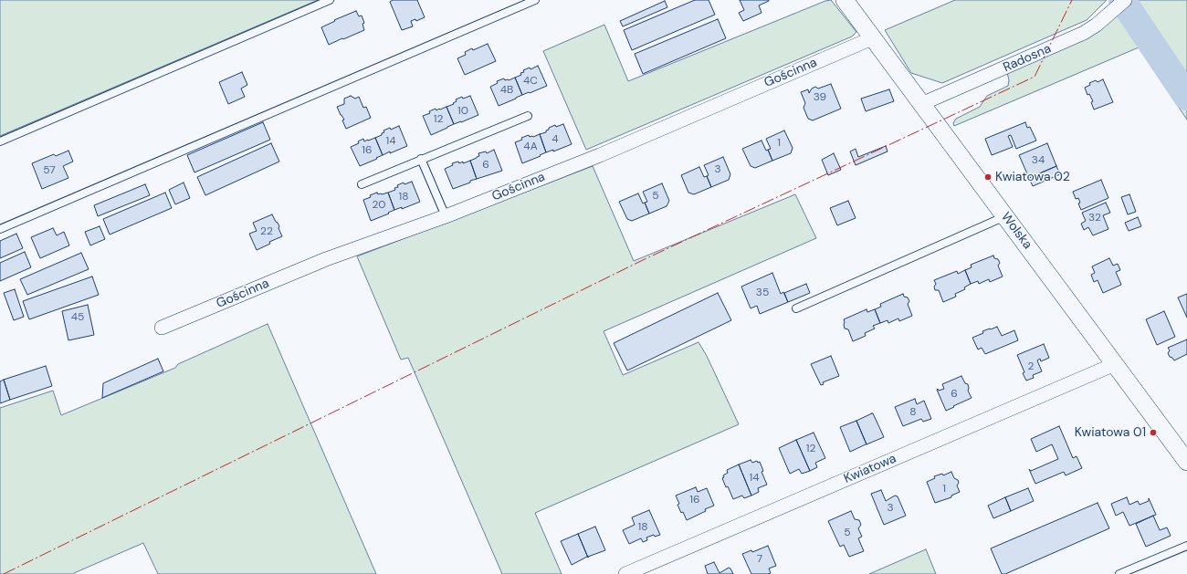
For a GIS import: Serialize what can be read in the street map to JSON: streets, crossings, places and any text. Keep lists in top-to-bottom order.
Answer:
{
  "streets": {
    "street": [
      "Radosna",
      "Gościnna",
      "Wolska",
      "Kwiatowa"
    ]
  },
  "crossings": [
    ["Radosna", "Wolska"],
    ["Gościnna", "Wolska"],
    ["Wolska", "Kwiatowa"]
  ],
  "places": ["Kwiatowa 02", "Kwiatowa 01"],
  "house_numbers": [
    "4C",
    "4B",
    "39",
    "10",
    "12",
    "4",
    "14",
    "1",
    "4A",
    "16",
    "34",
    "6",
    "3",
    "57",
    "5",
    "18",
    "20",
    "32",
    "22",
    "35",
    "45",
    "2",
    "6",
    "8",
    "12",
    "14",
    "1",
    "16",
    "3",
    "18",
    "5",
    "7"
  ]
}
